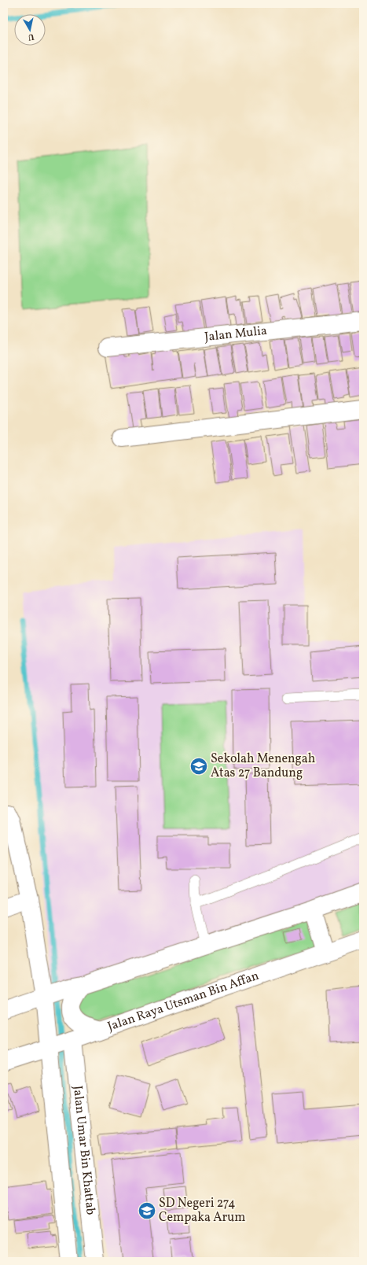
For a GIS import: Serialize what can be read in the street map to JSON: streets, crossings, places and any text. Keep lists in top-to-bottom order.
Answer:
{
  "streets": {
    "street": ["Jalan Mulia", "Jalan Raya Utsman Bin Affan", "Jalan Umar Bin Khattab"]
  },
  "crossings": [
    ["Jalan Raya Utsman Bin Affan", "Jalan Umar Bin Khattab"]
  ],
  "places": {
    "school or university": ["Sekolah Menengah Atas 27 Bandung", "SD Negeri 274 Cempaka Arum"]
  },
  "north": "bottom"
}
